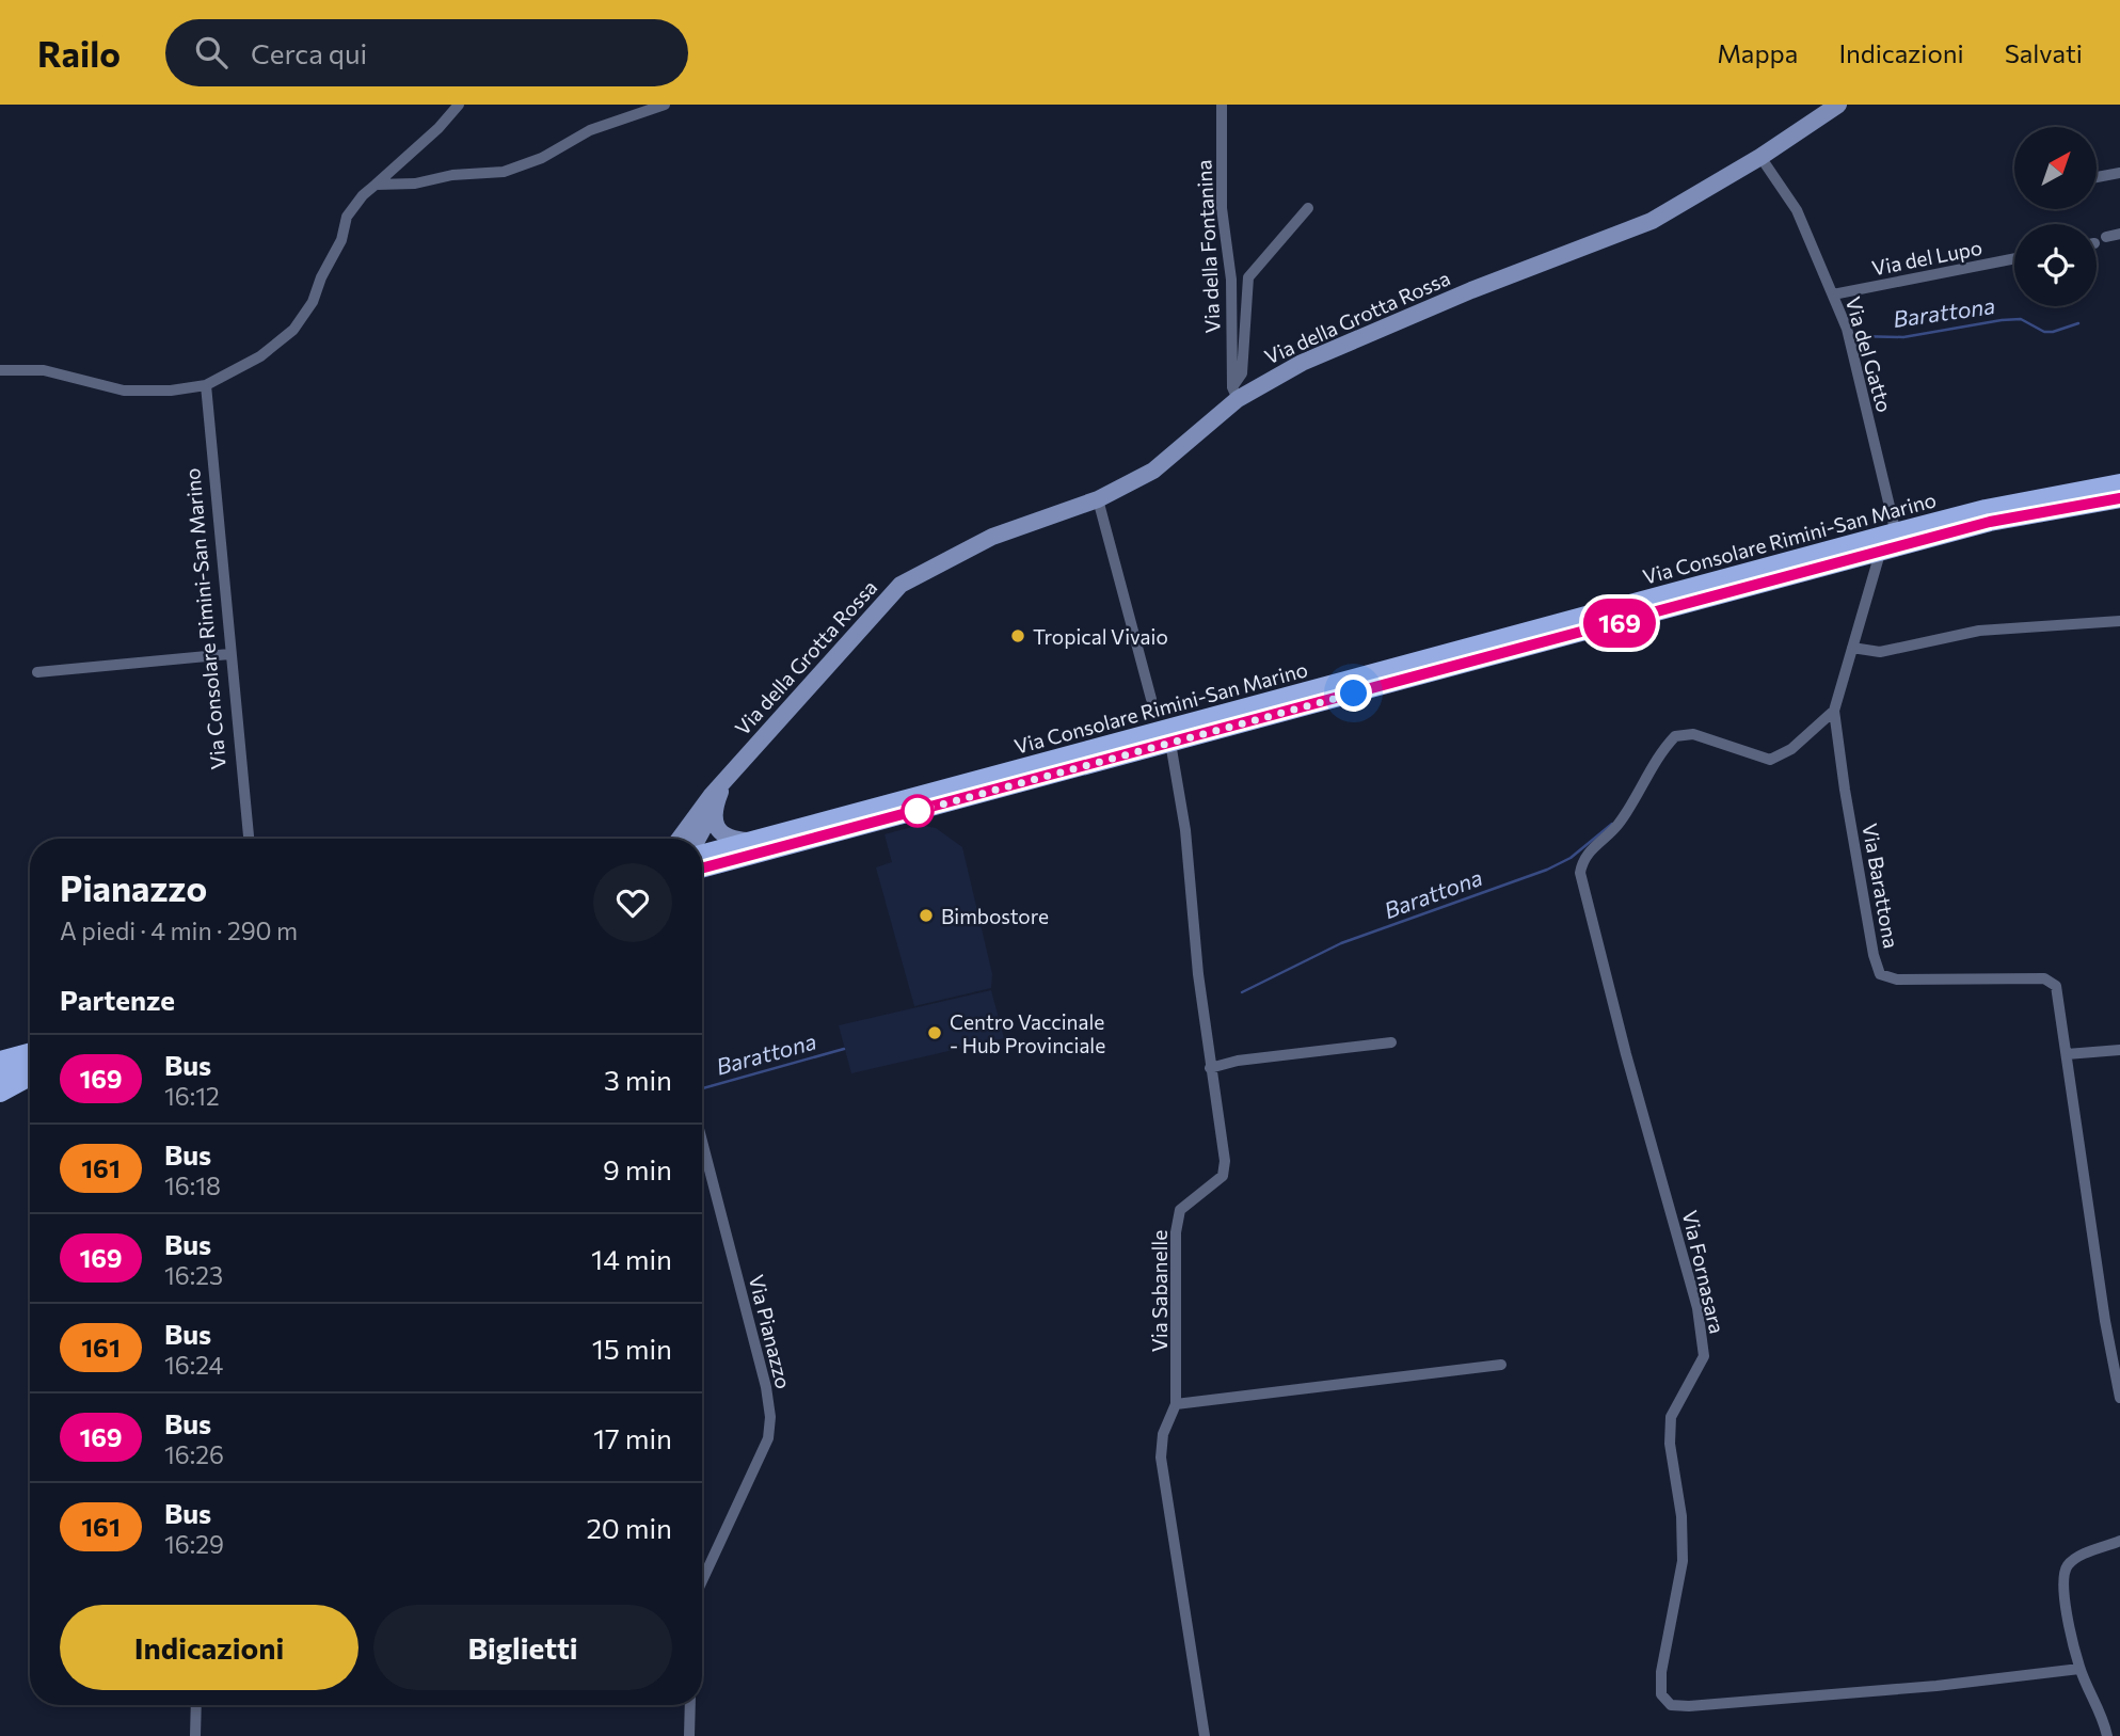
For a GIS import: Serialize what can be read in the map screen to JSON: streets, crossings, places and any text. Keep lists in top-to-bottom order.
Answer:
{
  "streets": {
    "main road": ["Via Consolare Rimini-San Marino"],
    "street": [
      "Via della Fontanina",
      "Via del Lupo",
      "Via della Grotta Rossa",
      "Via del Gatto",
      "Via Barattona",
      "Via Fornasara",
      "Via Sabanelle",
      "Via Pianazzo"
    ]
  },
  "crossings": [
    ["Via della Fontanina", "Via della Grotta Rossa"],
    ["Via del Lupo", "Via del Gatto"],
    ["Via della Grotta Rossa", "Via del Gatto"],
    ["Via della Grotta Rossa", "Via Consolare Rimini-San Marino"],
    ["Via del Gatto", "Via Consolare Rimini-San Marino"],
    ["Via Consolare Rimini-San Marino", "Via Barattona"],
    ["Via Consolare Rimini-San Marino", "Via Sabanelle"],
    ["Via Barattona", "Via Fornasara"]
  ],
  "water": ["Barattona"],
  "places": ["Tropical Vivaio", "Bimbostore", "Centro Vaccinale - Hub Provinciale"],
  "lines": ["bus line 169"],
  "north": "top right",
  "page": {
    "header": "Railo",
    "search": "Cerca qui",
    "nav": ["Mappa", "Indicazioni", "Salvati"],
    "on_map": "169",
    "heading": [
      ["Pianazzo", "A piedi · 4 min · 290 m"],
      "Partenze"
    ],
    "list": [
      {
        "mark": "169",
        "name": "Bus",
        "note": "16:12",
        "value": "3 min"
      },
      {
        "mark": "161",
        "name": "Bus",
        "note": "16:18",
        "value": "9 min"
      },
      {
        "mark": "169",
        "name": "Bus",
        "note": "16:23",
        "value": "14 min"
      },
      {
        "mark": "161",
        "name": "Bus",
        "note": "16:24",
        "value": "15 min"
      },
      {
        "mark": "169",
        "name": "Bus",
        "note": "16:26",
        "value": "17 min"
      },
      {
        "mark": "161",
        "name": "Bus",
        "note": "16:29",
        "value": "20 min"
      }
    ],
    "buttons": ["Indicazioni", "Biglietti"]
  }
}
